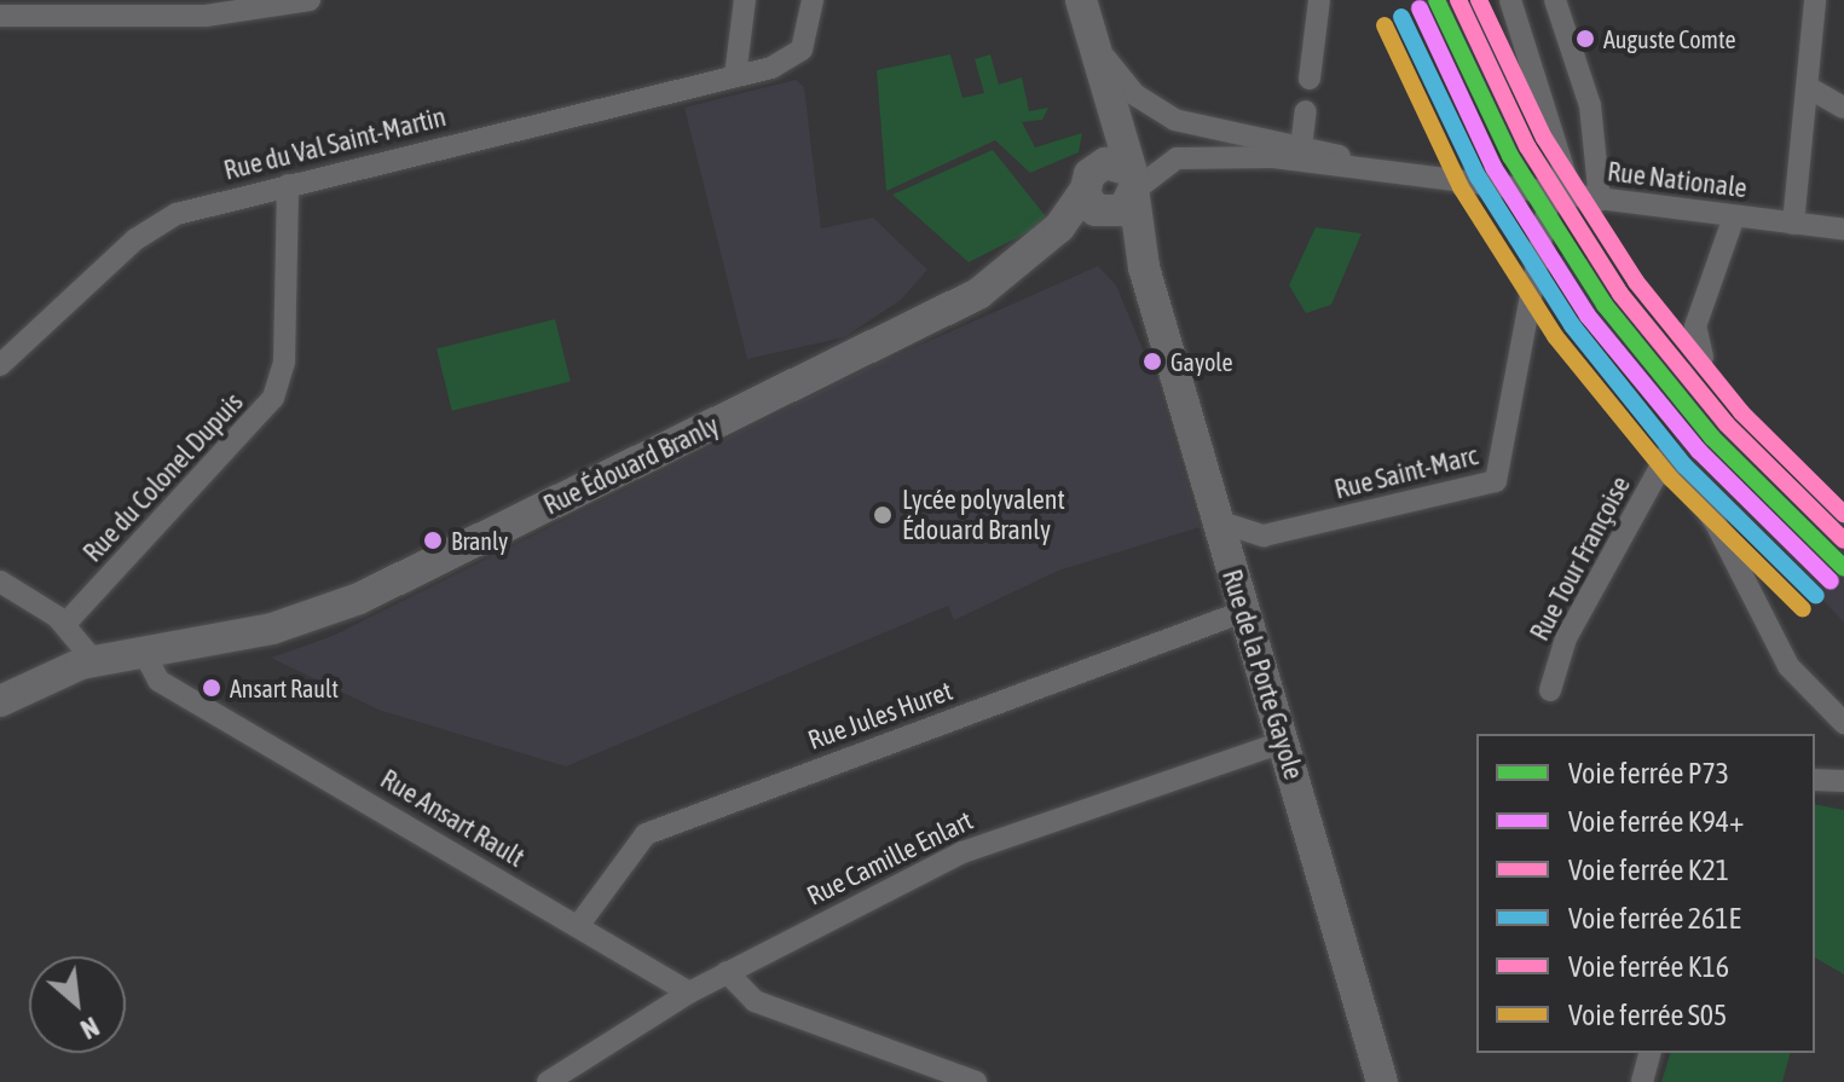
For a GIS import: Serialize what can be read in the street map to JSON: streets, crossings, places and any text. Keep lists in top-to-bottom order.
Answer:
{
  "streets": {
    "main road": ["Rue Édouard Branly", "Rue de la Porte Gayole"],
    "street": [
      "Rue du Val Saint-Martin",
      "Rue Nationale",
      "Rue Saint-Marc",
      "Rue du Colonel Dupuis",
      "Rue Tour Françoise",
      "Rue Jules Huret",
      "Rue Ansart Rault",
      "Rue Camille Enlart"
    ]
  },
  "crossings": [
    ["Rue du Val Saint-Martin", "Rue du Colonel Dupuis"],
    ["Rue Nationale", "Rue Édouard Branly"],
    ["Rue Nationale", "Rue Saint-Marc"],
    ["Rue Nationale", "Rue de la Porte Gayole"],
    ["Rue Édouard Branly", "Rue de la Porte Gayole"],
    ["Rue Édouard Branly", "Rue Ansart Rault"],
    ["Rue Saint-Marc", "Rue de la Porte Gayole"],
    ["Rue de la Porte Gayole", "Rue Jules Huret"],
    ["Rue de la Porte Gayole", "Rue Camille Enlart"],
    ["Rue Jules Huret", "Rue Ansart Rault"],
    ["Rue Ansart Rault", "Rue Camille Enlart"]
  ],
  "places": [
    "Auguste Comte",
    "Gayole",
    "Lycée polyvalent Édouard Branly",
    "Branly",
    "Ansart Rault"
  ],
  "lines": [
    "rail line P73",
    "rail line K21",
    "rail line K16",
    "rail line K94+",
    "rail line 261E",
    "rail line S05"
  ],
  "legend": [
    "Voie ferrée P73",
    "Voie ferrée K94+",
    "Voie ferrée K21",
    "Voie ferrée 261E",
    "Voie ferrée K16",
    "Voie ferrée S05"
  ],
  "north": "bottom right"
}
